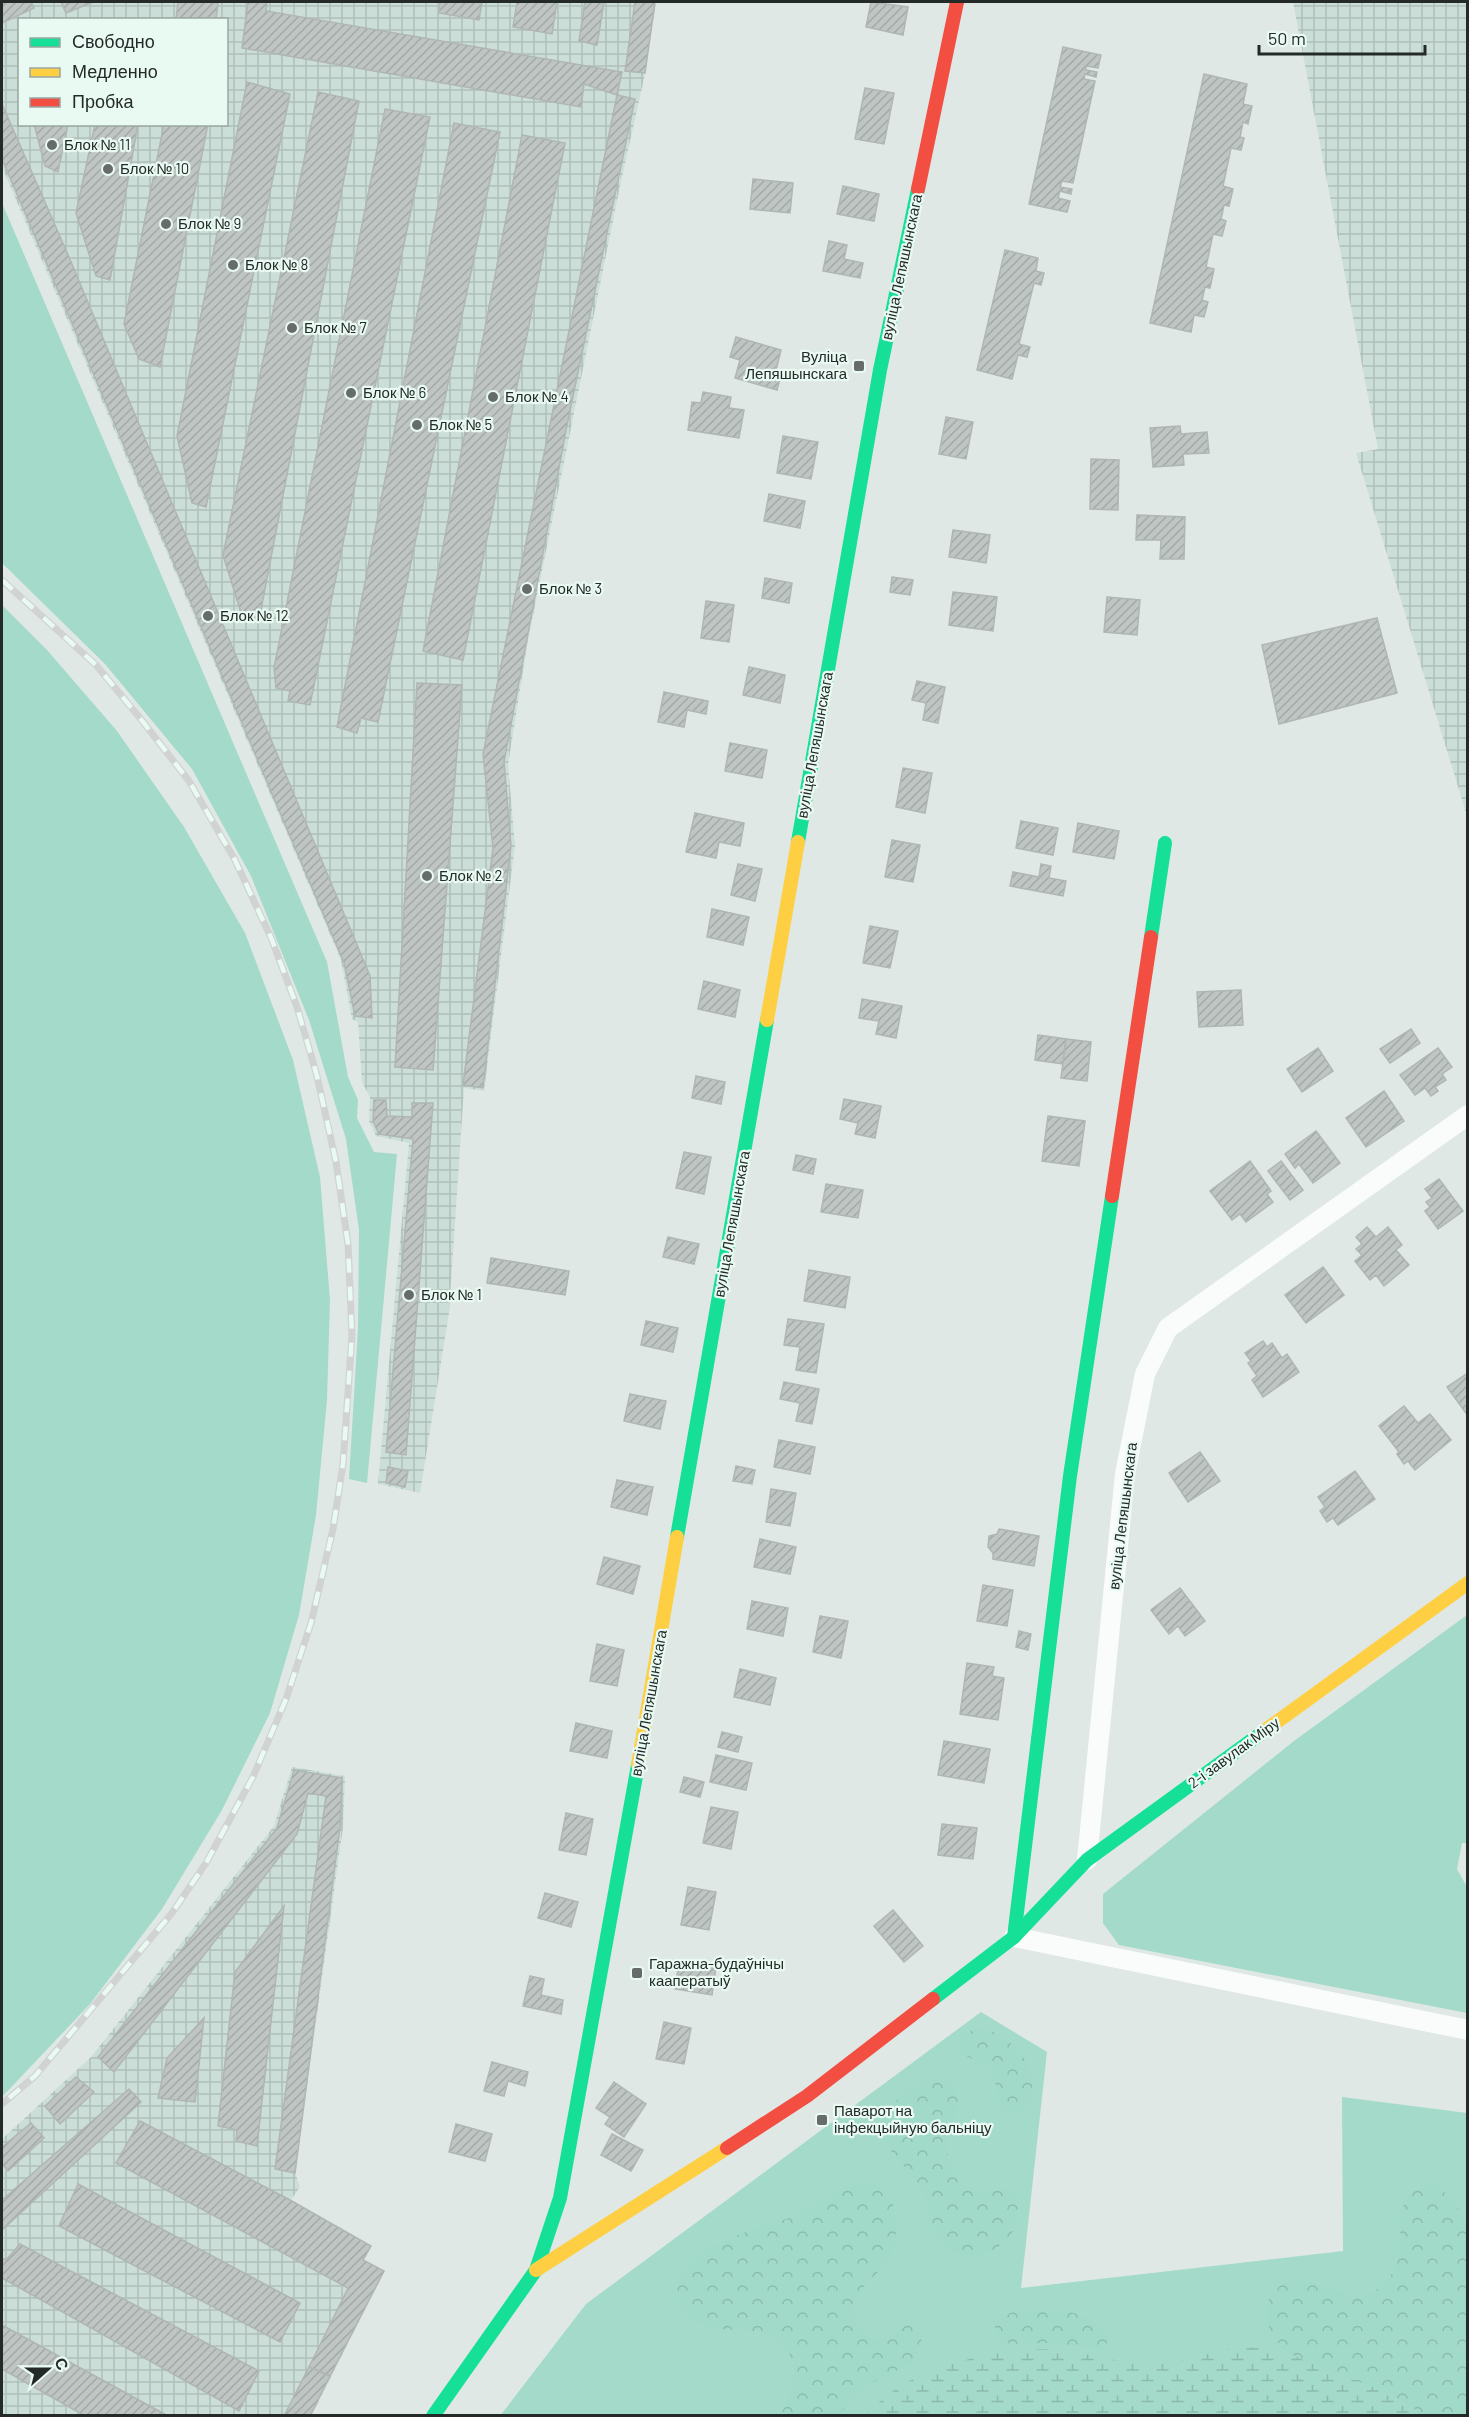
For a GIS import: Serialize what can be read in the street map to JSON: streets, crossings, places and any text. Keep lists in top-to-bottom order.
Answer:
{
  "streets": {
    "street": ["вуліца Лепяшынскага", "2-і завулак Міру"]
  },
  "crossings": [
    ["вуліца Лепяшынскага", "2-і завулак Міру"]
  ],
  "places": {
    "other": [
      "Блок № 11",
      "Блок № 10",
      "Блок № 9",
      "Блок № 8",
      "Блок № 7",
      "Блок № 6",
      "Блок № 4",
      "Блок № 5",
      "Блок № 3",
      "Блок № 12",
      "Блок № 2",
      "Блок № 1"
    ],
    "transit": ["Вуліца Лепяшынскага", "Гаражна-будаўнічы кааператыў", "Паварот на інфекцыйную бальніцу"]
  },
  "legend": ["Свободно", "Медленно", "Пробка"],
  "scale_bar": "50 m",
  "north": "right"
}
